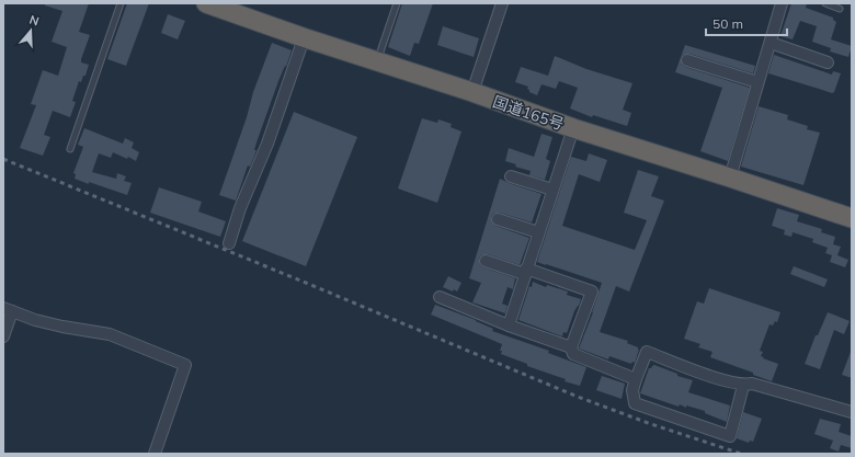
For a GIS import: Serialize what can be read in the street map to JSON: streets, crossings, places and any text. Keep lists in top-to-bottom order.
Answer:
{
  "streets": {
    "highway": ["国道165号"]
  },
  "scale_bar": "50 m",
  "north": "top"
}
